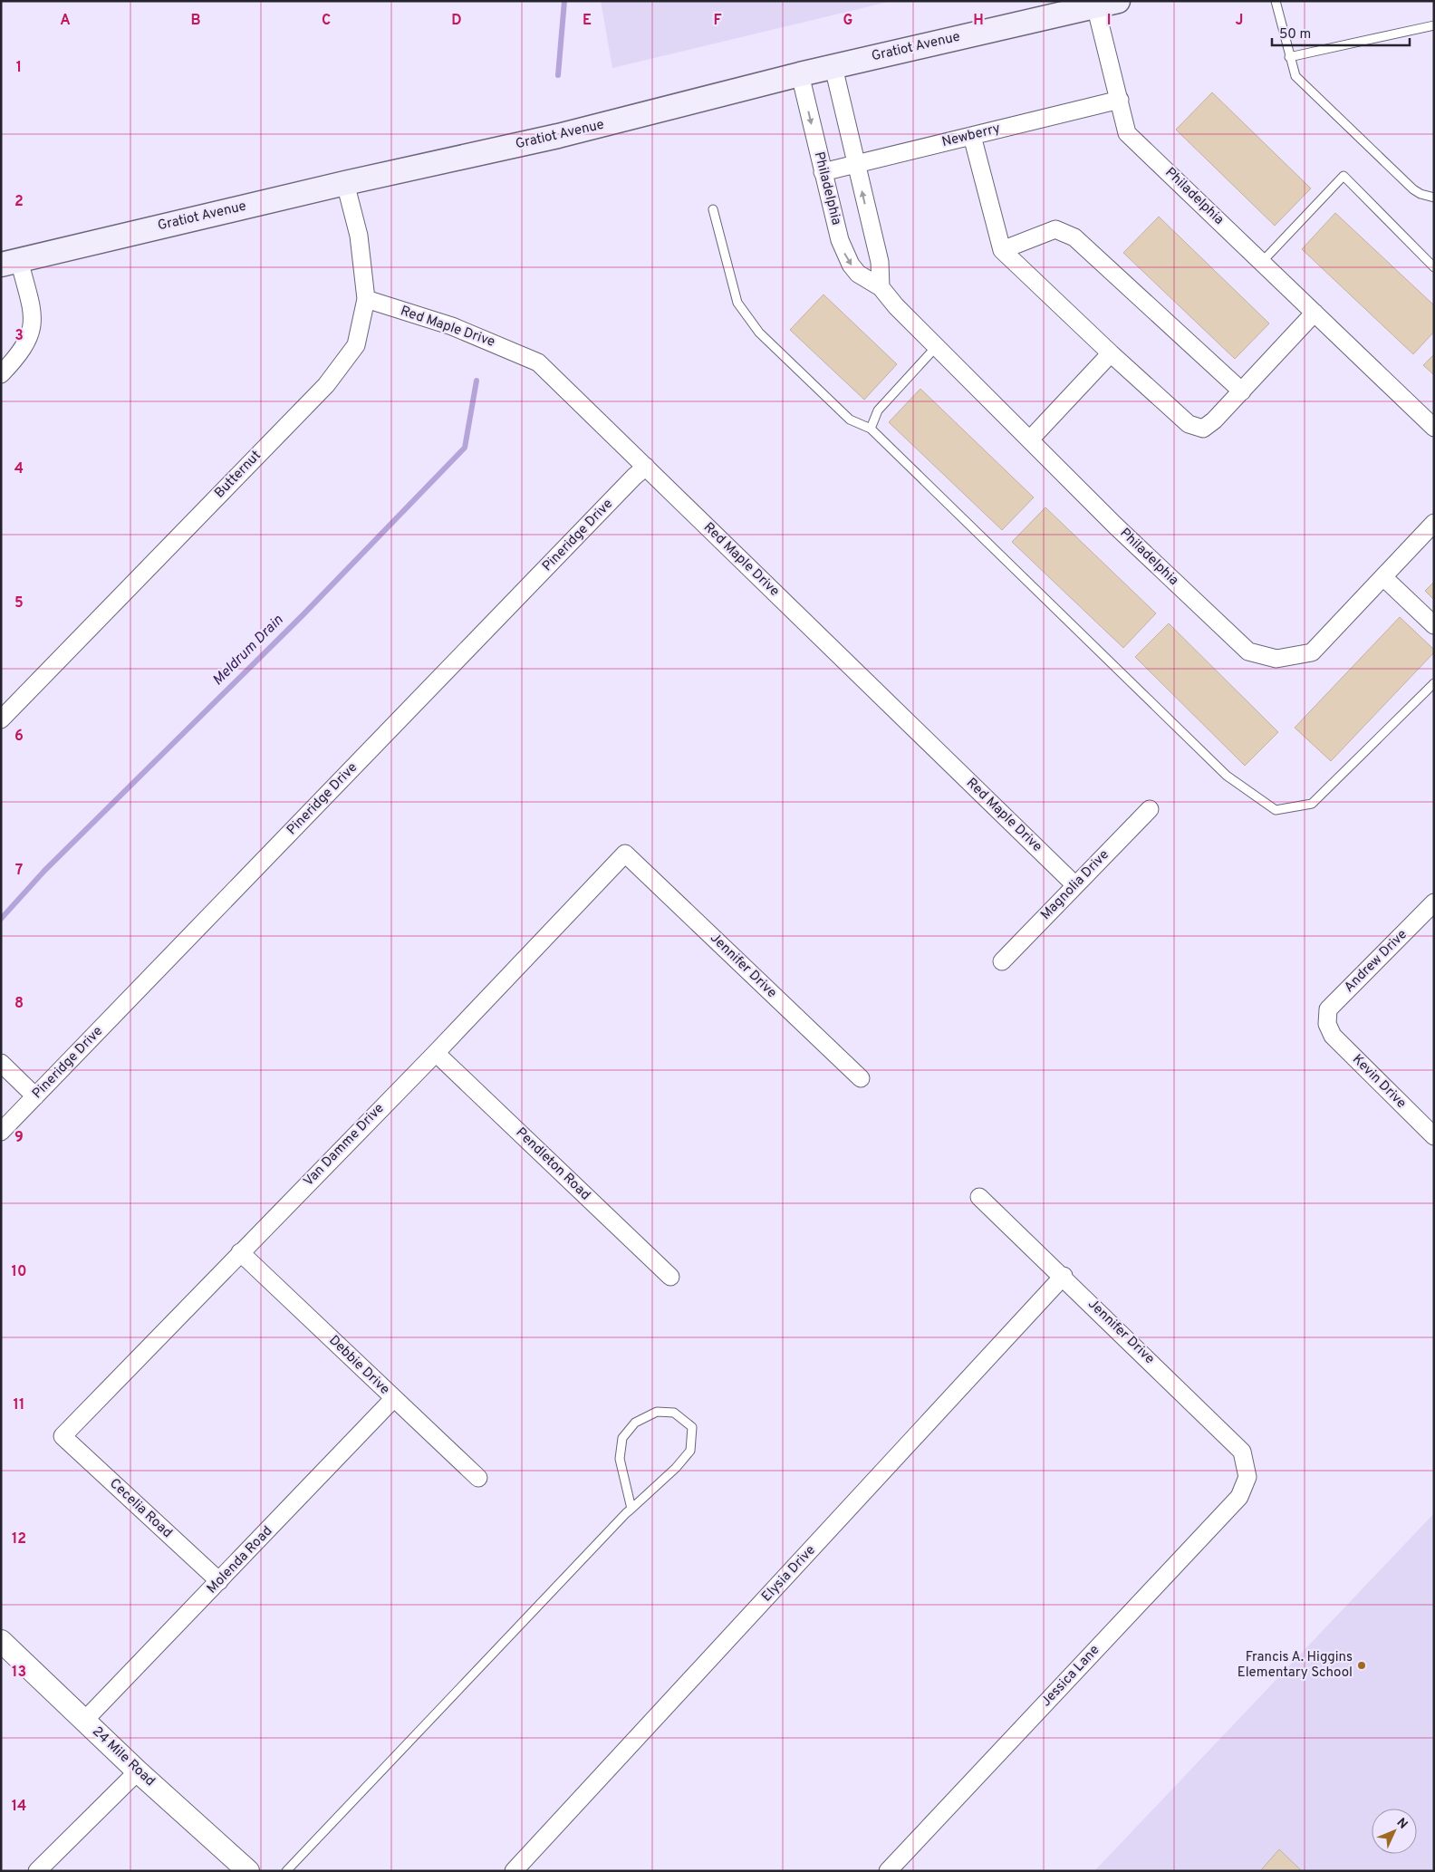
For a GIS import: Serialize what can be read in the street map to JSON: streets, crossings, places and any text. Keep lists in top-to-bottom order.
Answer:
{
  "streets": {
    "main road": ["Gratiot Avenue"],
    "street": [
      "Newberry",
      "Philadelphia",
      "Red Maple Drive",
      "Butternut",
      "Pineridge Drive",
      "Magnolia Drive",
      "Andrew Drive",
      "Jennifer Drive",
      "Kevin Drive",
      "Van Damme Drive",
      "Pendleton Road",
      "Debbie Drive",
      "Cecelia Road",
      "Molenda Road",
      "Elysia Drive",
      "Jessica Lane",
      "24 Mile Road"
    ]
  },
  "crossings": [
    ["Gratiot Avenue", "Philadelphia"],
    ["Gratiot Avenue", "Butternut"],
    ["Newberry", "Philadelphia"],
    ["Red Maple Drive", "Butternut"],
    ["Red Maple Drive", "Pineridge Drive"],
    ["Red Maple Drive", "Magnolia Drive"],
    ["Andrew Drive", "Kevin Drive"],
    ["Jennifer Drive", "Van Damme Drive"],
    ["Jennifer Drive", "Elysia Drive"],
    ["Jennifer Drive", "Jessica Lane"],
    ["Van Damme Drive", "Pendleton Road"],
    ["Van Damme Drive", "Debbie Drive"],
    ["Van Damme Drive", "Cecelia Road"],
    ["Debbie Drive", "Molenda Road"],
    ["Cecelia Road", "Molenda Road"],
    ["Molenda Road", "24 Mile Road"]
  ],
  "water": ["Meldrum Drain"],
  "places": ["Francis A. Higgins Elementary School"],
  "scale_bar": "50 m",
  "north": "top right",
  "grid": {
    "columns": [
      "A",
      "B",
      "C",
      "D",
      "E",
      "F",
      "G",
      "H",
      "I",
      "J"
    ],
    "rows": [
      "1",
      "2",
      "3",
      "4",
      "5",
      "6",
      "7",
      "8",
      "9",
      "10",
      "11",
      "12",
      "13",
      "14"
    ]
  }
}
